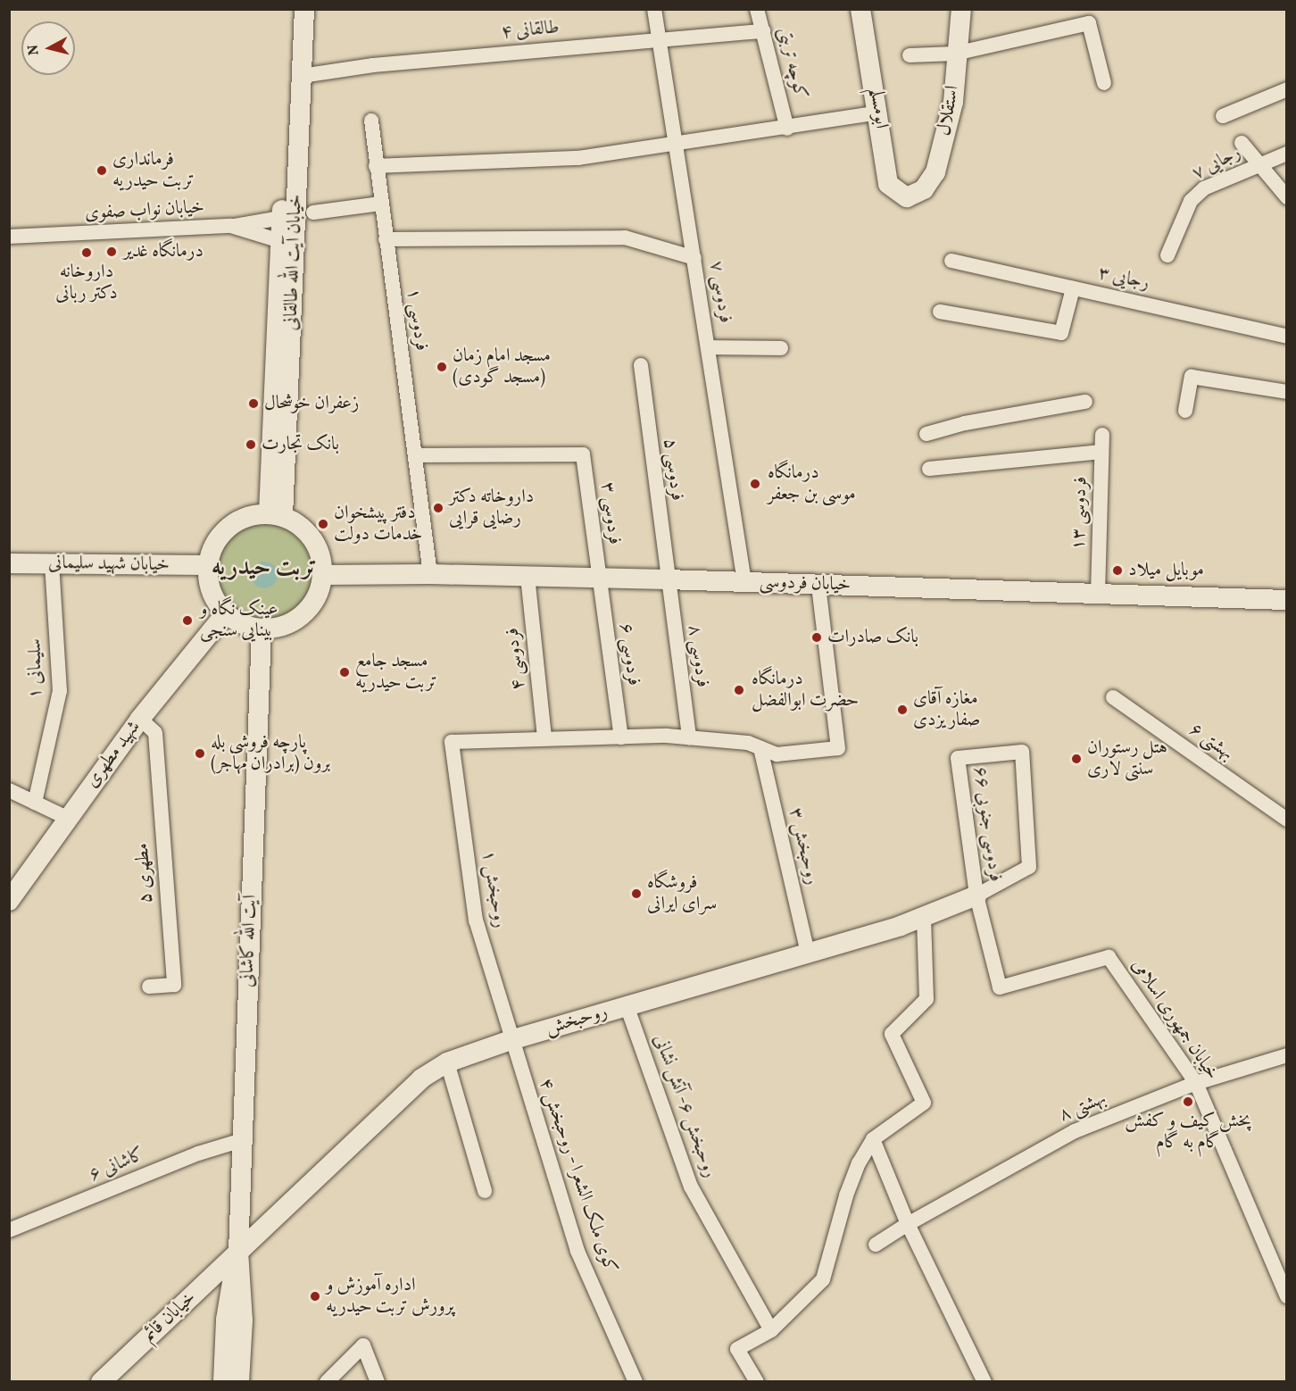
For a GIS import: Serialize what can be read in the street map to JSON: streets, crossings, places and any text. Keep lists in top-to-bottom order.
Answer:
{
  "streets": {
    "main road": [
      "ابومسلم",
      "استقلال",
      "خیابان آیت الله طالقانی",
      "خیابان شهید سلیمانی",
      "خیابان فردوسی",
      "شهید مطهری",
      "آیت الله کاشانی",
      "روحبخش",
      "خیابان قائم"
    ],
    "street": [
      "طالقانی ۴",
      "کوچه تربتی",
      "رجایی ۷",
      "خیابان نواب صفوی",
      "رجایی ۳",
      "فردوسی ۷",
      "فردوسی ۱",
      "فردوسی ۵",
      "فردوسی ۳",
      "فردوسی ۱۳",
      "فردوسی ۶",
      "فردوسی ۸",
      "فردوسی ۴",
      "سلیمانی ۱",
      "بهشتی ۶",
      "فردوسی جنوبی ۶۶",
      "روحبخش ۳",
      "مطهری ۵",
      "روحبخش ۱",
      "خیابان جمهوری اسلامی",
      "روحبخش ۶- آتش نشانی",
      "بهشتی ۸",
      "کاشانی ۶",
      "کوی ملک الشعرا - روحبخش ۴"
    ]
  },
  "crossings": [
    ["طالقانی ۴", "کوچه تربتی"],
    ["طالقانی ۴", "خیابان آیت الله طالقانی"],
    ["طالقانی ۴", "فردوسی ۷"],
    ["ابومسلم", "استقلال"],
    ["خیابان نواب صفوی", "خیابان آیت الله طالقانی"],
    ["خیابان آیت الله طالقانی", "خیابان شهید سلیمانی"],
    ["خیابان آیت الله طالقانی", "خیابان فردوسی"],
    ["خیابان آیت الله طالقانی", "شهید مطهری"],
    ["خیابان آیت الله طالقانی", "آیت الله کاشانی"],
    ["فردوسی ۷", "خیابان فردوسی"],
    ["فردوسی ۱", "فردوسی ۳"],
    ["فردوسی ۱", "خیابان فردوسی"],
    ["فردوسی ۵", "خیابان فردوسی"],
    ["فردوسی ۵", "فردوسی ۸"],
    ["فردوسی ۳", "خیابان فردوسی"],
    ["فردوسی ۳", "فردوسی ۶"],
    ["فردوسی ۱۳", "خیابان فردوسی"],
    ["خیابان شهید سلیمانی", "خیابان فردوسی"],
    ["خیابان شهید سلیمانی", "سلیمانی ۱"],
    ["خیابان شهید سلیمانی", "شهید مطهری"],
    ["خیابان شهید سلیمانی", "آیت الله کاشانی"],
    ["خیابان فردوسی", "فردوسی ۶"],
    ["خیابان فردوسی", "فردوسی ۸"],
    ["خیابان فردوسی", "فردوسی ۴"],
    ["خیابان فردوسی", "شهید مطهری"],
    ["خیابان فردوسی", "آیت الله کاشانی"],
    ["فردوسی ۴", "روحبخش ۱"],
    ["شهید مطهری", "مطهری ۵"],
    ["شهید مطهری", "آیت الله کاشانی"],
    ["فردوسی جنوبی ۶۶", "خیابان جمهوری اسلامی"],
    ["فردوسی جنوبی ۶۶", "روحبخش"],
    ["روحبخش ۳", "روحبخش"],
    ["روحبخش ۱", "روحبخش"],
    ["روحبخش ۱", "کوی ملک الشعرا - روحبخش ۴"],
    ["آیت الله کاشانی", "روحبخش"],
    ["آیت الله کاشانی", "کاشانی ۶"],
    ["آیت الله کاشانی", "خیابان قائم"],
    ["خیابان جمهوری اسلامی", "روحبخش"],
    ["خیابان جمهوری اسلامی", "بهشتی ۸"],
    ["روحبخش", "روحبخش ۶- آتش نشانی"],
    ["روحبخش", "کوی ملک الشعرا - روحبخش ۴"],
    ["روحبخش", "خیابان قائم"]
  ],
  "districts": ["تربت حیدریه"],
  "places": [
    "فرمانداری تربت حیدریه",
    "درمانگاه غدیر",
    "داروخانه دکتر ربانی",
    "مسجد امام زمان (مسجد گودی)",
    "زعفران خوشحال",
    "بانک تجارت",
    "درمانگاه موسی بن جعفر",
    "داروخاته دکتر رضایی قرایی",
    "دفتر پیشخوان خدمات دولت",
    "موبایل میلاد",
    "عینک نگاه و بینایی سنجی",
    "بانک صادرات",
    "مسجد جامع تربت حیدریه",
    "درمانگاه حضرت ابوالفضل",
    "مغازه آقای صفار یزدی",
    "پارچه فروشی بله برون (برادران مهاجر)",
    "هتل رستوران سنتی لاری",
    "فروشگاه سرای ایرانی",
    "پخش کیف و کفش گام به گام",
    "اداره آموزش و پرورش تربت حیدریه"
  ],
  "north": "left"
}
